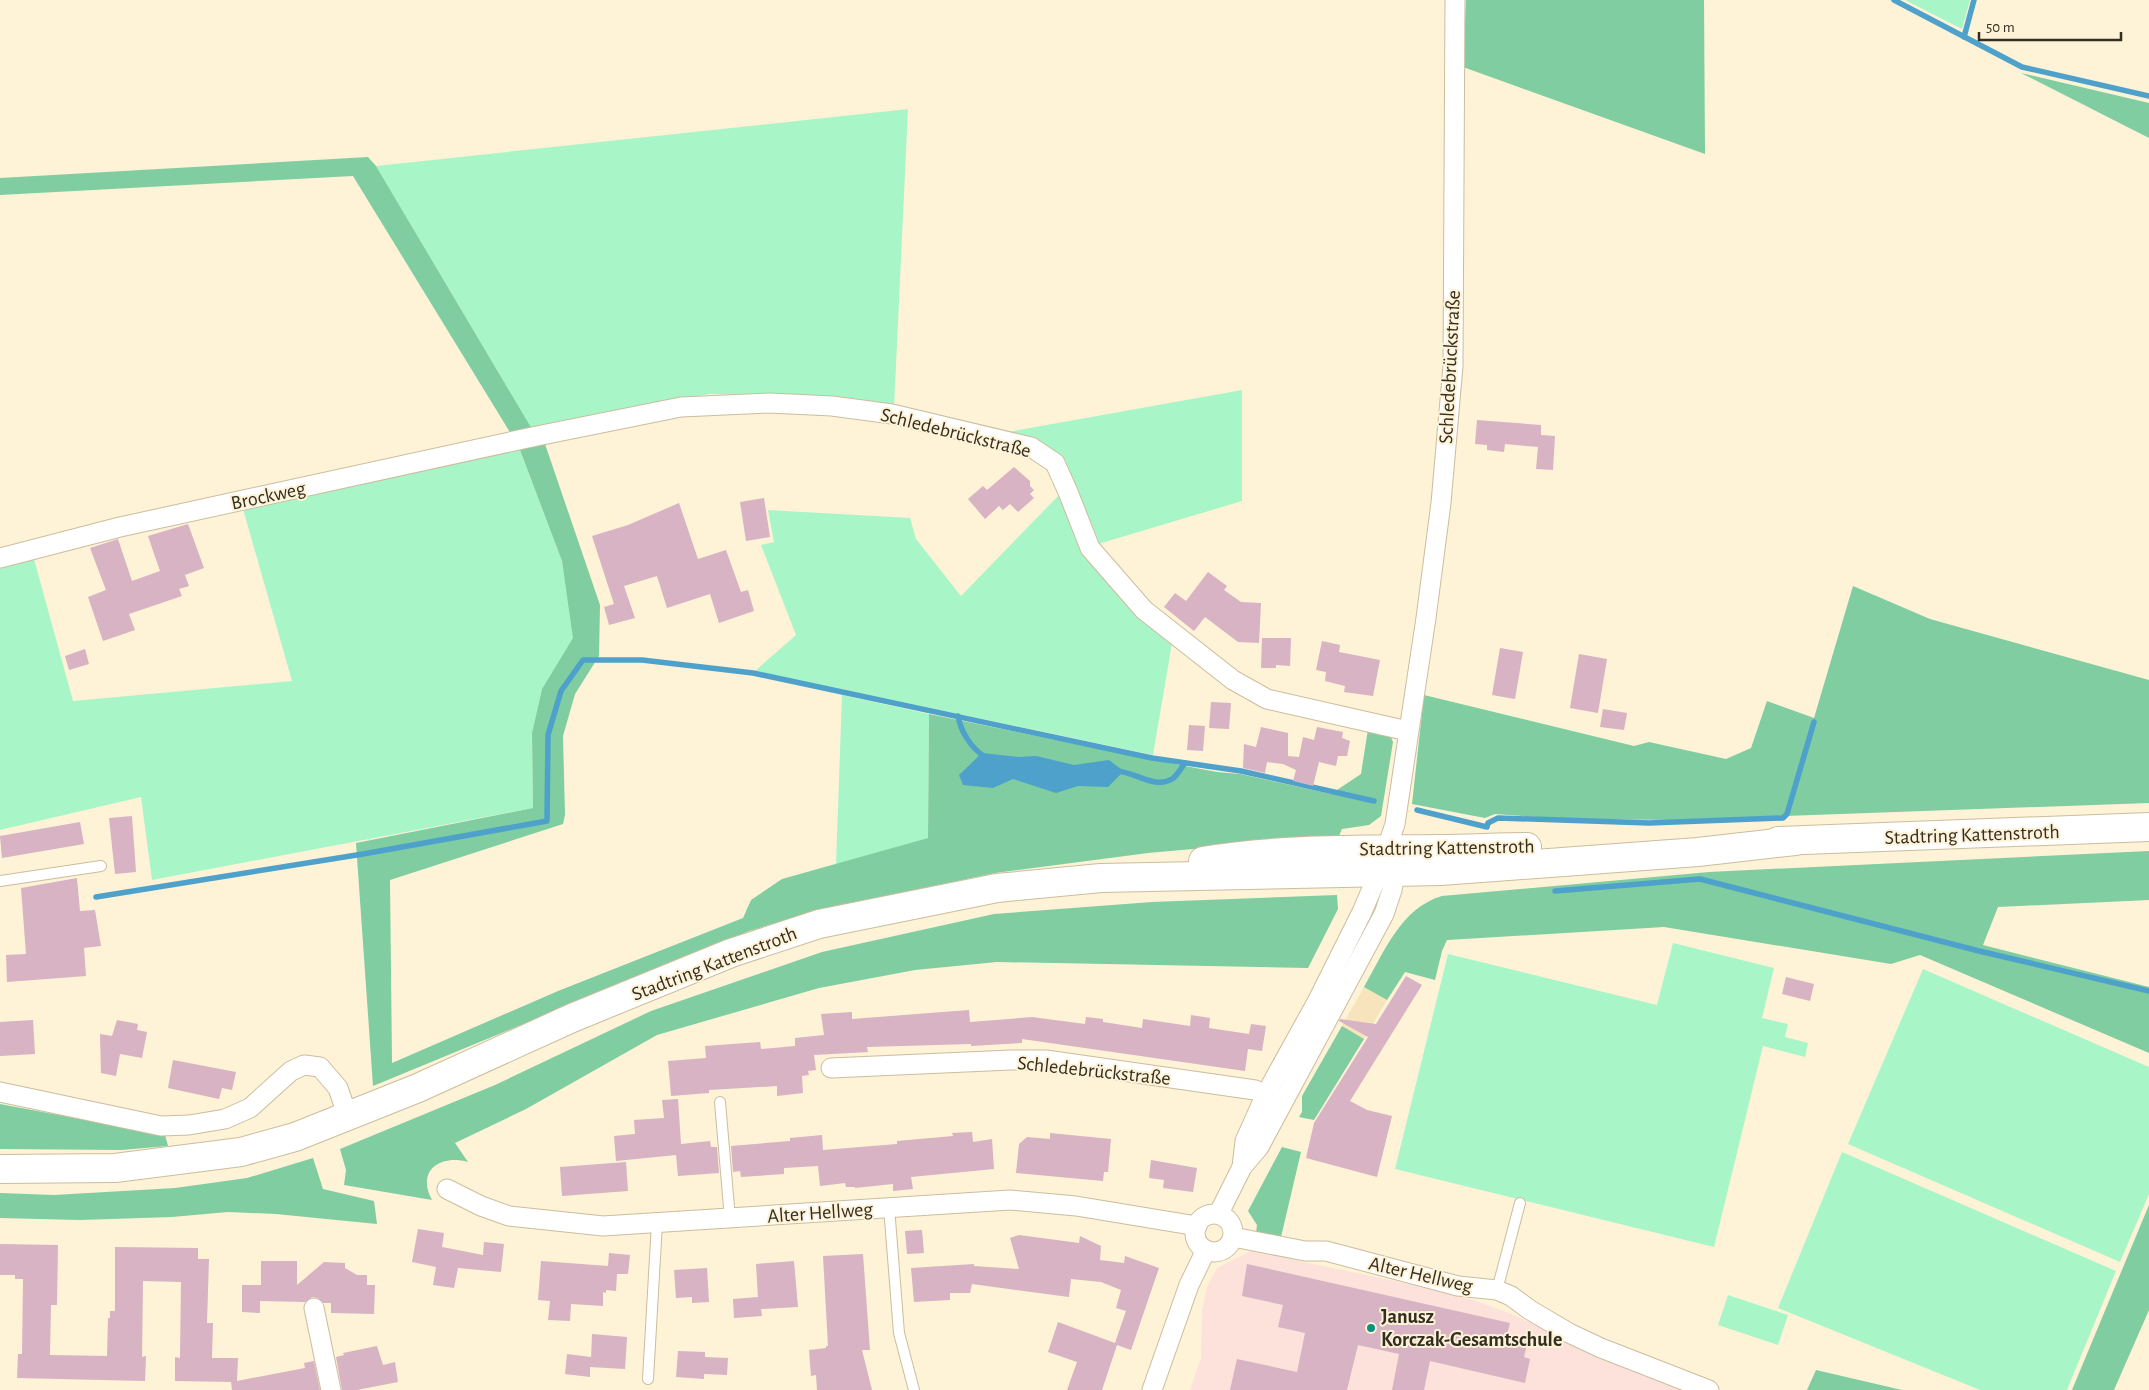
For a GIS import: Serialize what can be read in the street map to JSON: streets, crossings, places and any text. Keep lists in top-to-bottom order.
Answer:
{
  "streets": {
    "main road": ["Stadtring Kattenstroth"],
    "street": ["Schledebrückstraße", "Brockweg", "Alter Hellweg"]
  },
  "crossings": [
    ["Schledebrückstraße", "Brockweg"],
    ["Schledebrückstraße", "Stadtring Kattenstroth"],
    ["Schledebrückstraße", "Alter Hellweg"]
  ],
  "places": ["Janusz Korczak-Gesamtschule"],
  "scale_bar": "50 m"
}
